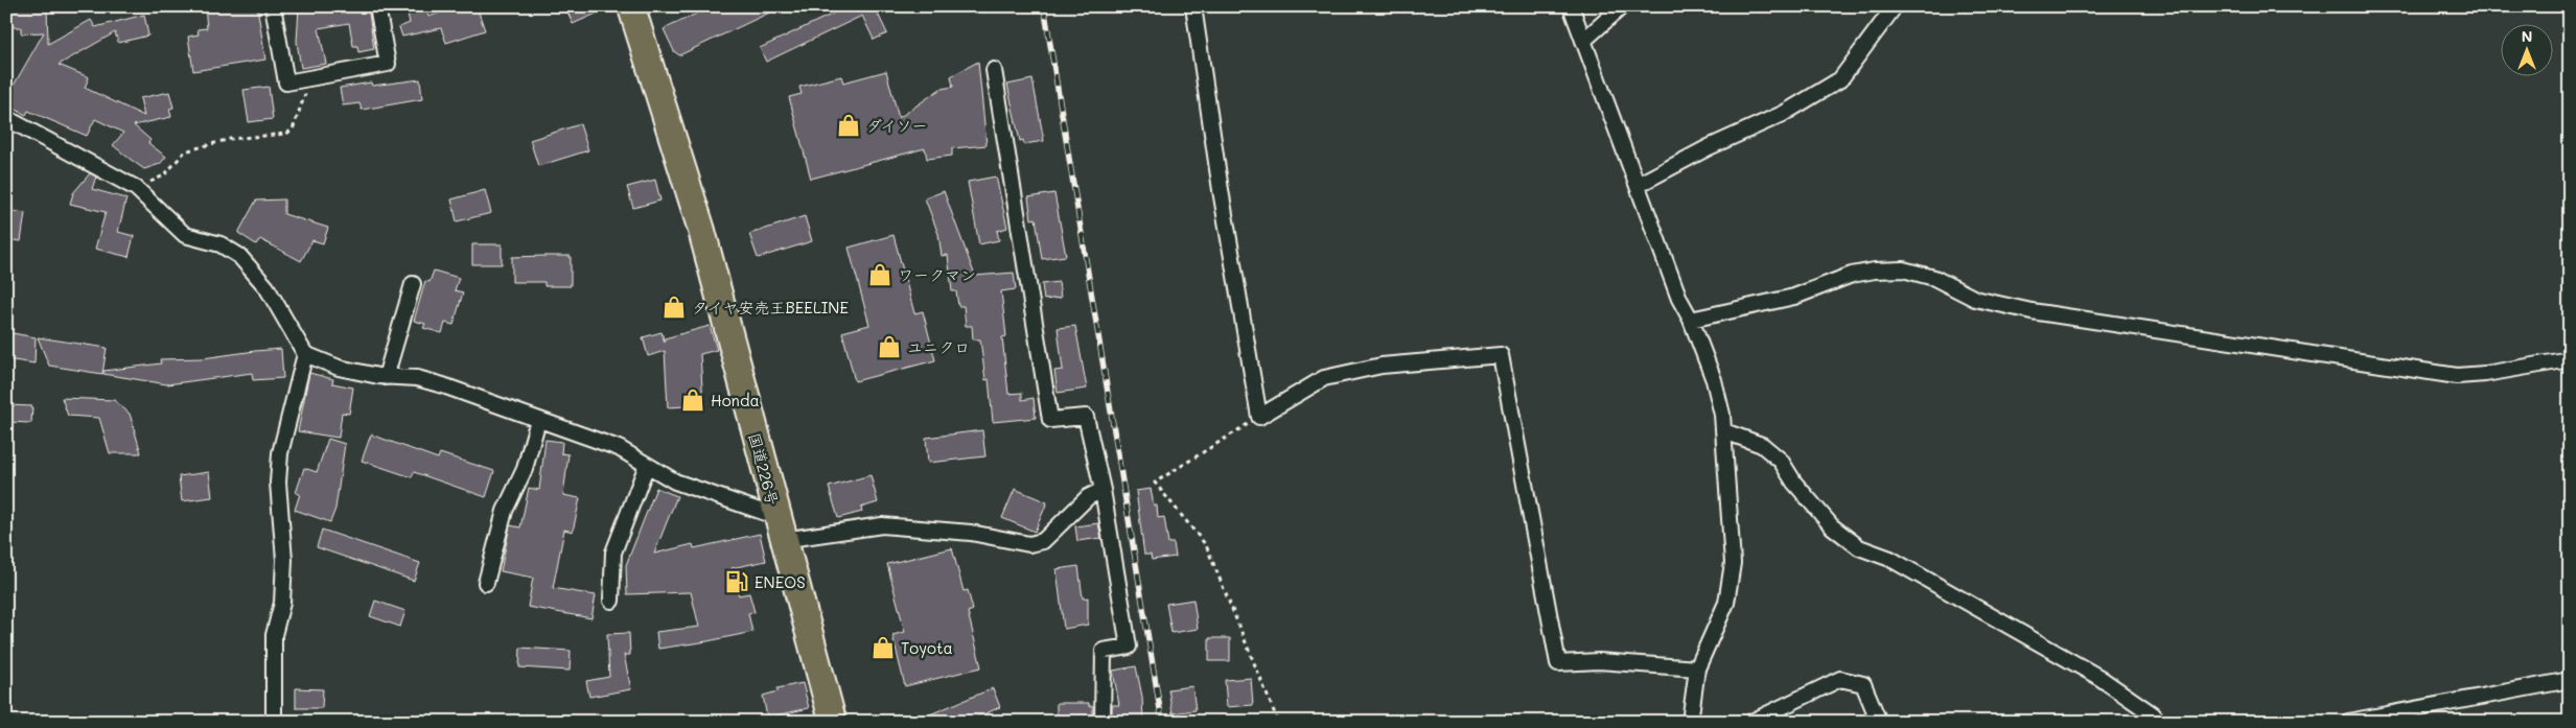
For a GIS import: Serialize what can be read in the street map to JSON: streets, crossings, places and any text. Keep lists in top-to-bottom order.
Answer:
{
  "streets": {
    "highway": ["国道226号"]
  },
  "places": {
    "shop": [
      "ダイソー",
      "ワークマン",
      "タイヤ安売王BEELINE",
      "ユニクロ",
      "Honda",
      "Toyota"
    ],
    "fuel station": ["ENEOS"]
  },
  "north": "top"
}
